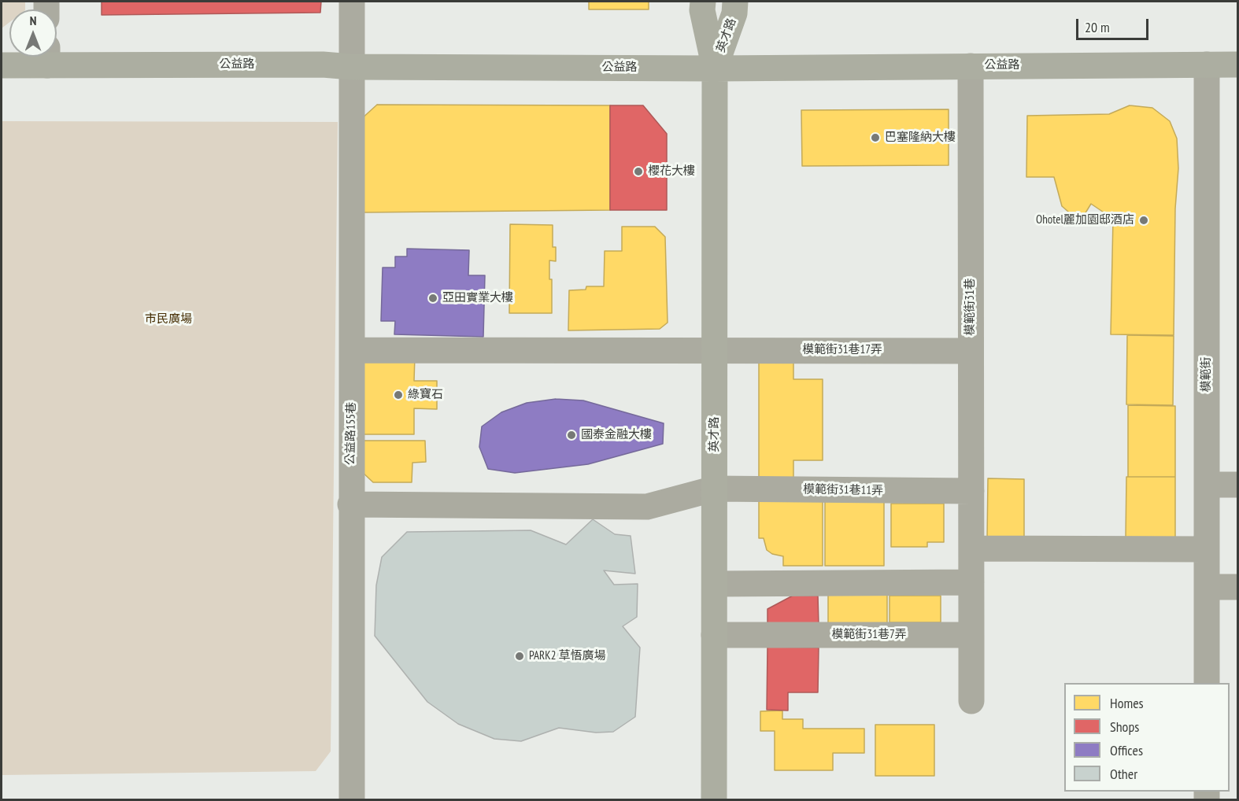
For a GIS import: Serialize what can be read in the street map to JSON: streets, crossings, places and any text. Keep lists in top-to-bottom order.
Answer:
{
  "streets": {
    "main road": ["英才路", "公益路"],
    "street": [
      "模範街31巷",
      "模範街31巷17弄",
      "模範街",
      "公益路155巷",
      "模範街31巷11弄",
      "模範街31巷7弄"
    ]
  },
  "crossings": [
    ["英才路", "公益路"],
    ["英才路", "模範街31巷17弄"],
    ["英才路", "模範街31巷11弄"],
    ["英才路", "模範街31巷7弄"],
    ["公益路", "模範街31巷"],
    ["公益路", "模範街"],
    ["公益路", "公益路155巷"],
    ["模範街31巷", "模範街31巷17弄"],
    ["模範街31巷", "模範街31巷11弄"],
    ["模範街31巷17弄", "公益路155巷"],
    ["公益路155巷", "模範街31巷11弄"]
  ],
  "parks": ["市民廣場"],
  "places": [
    "巴塞隆納大樓",
    "櫻花大樓",
    "Ohotel麗加園邸酒店",
    "亞田實業大樓",
    "綠寶石",
    "國泰金融大樓",
    "PARK2 草悟廣場"
  ],
  "legend": [
    "Homes",
    "Shops",
    "Offices",
    "Other"
  ],
  "scale_bar": "20 m",
  "north": "top"
}
